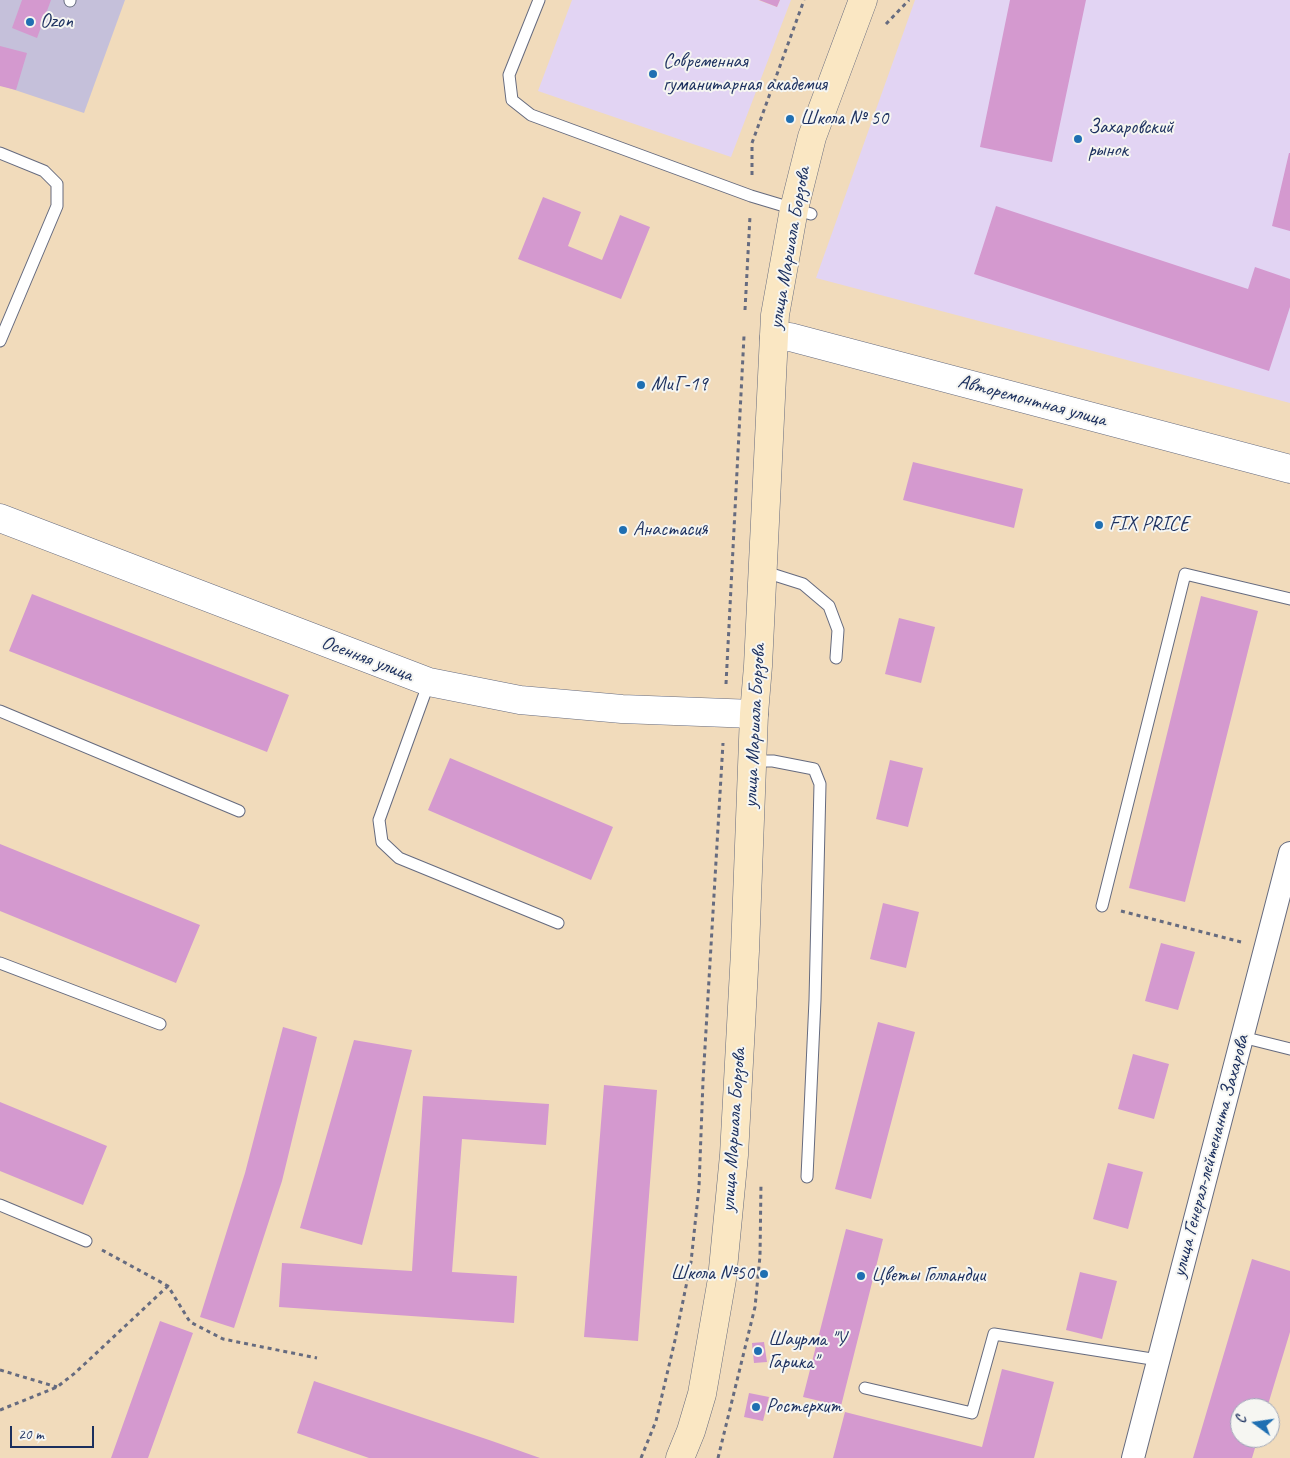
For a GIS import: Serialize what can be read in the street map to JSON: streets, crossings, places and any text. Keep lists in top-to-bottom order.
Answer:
{
  "streets": {
    "main road": ["улица Маршала Борзова"],
    "street": ["Авторемонтная улица", "Осенняя улица", "улица Генерал-лейтенанта Захарова"]
  },
  "crossings": [
    ["улица Маршала Борзова", "Авторемонтная улица"],
    ["улица Маршала Борзова", "Осенняя улица"]
  ],
  "places": [
    "Ozon",
    "Современная гуманитарная академия",
    "Школа № 50",
    "Захаровский рынок",
    "МиГ-19",
    "FIX PRICE",
    "Анастасия",
    "Школа №50",
    "Цветы Голландии",
    "Шаурма \"У Гарика\"",
    "Ростерхит"
  ],
  "scale_bar": "20 m",
  "north": "left"
}
